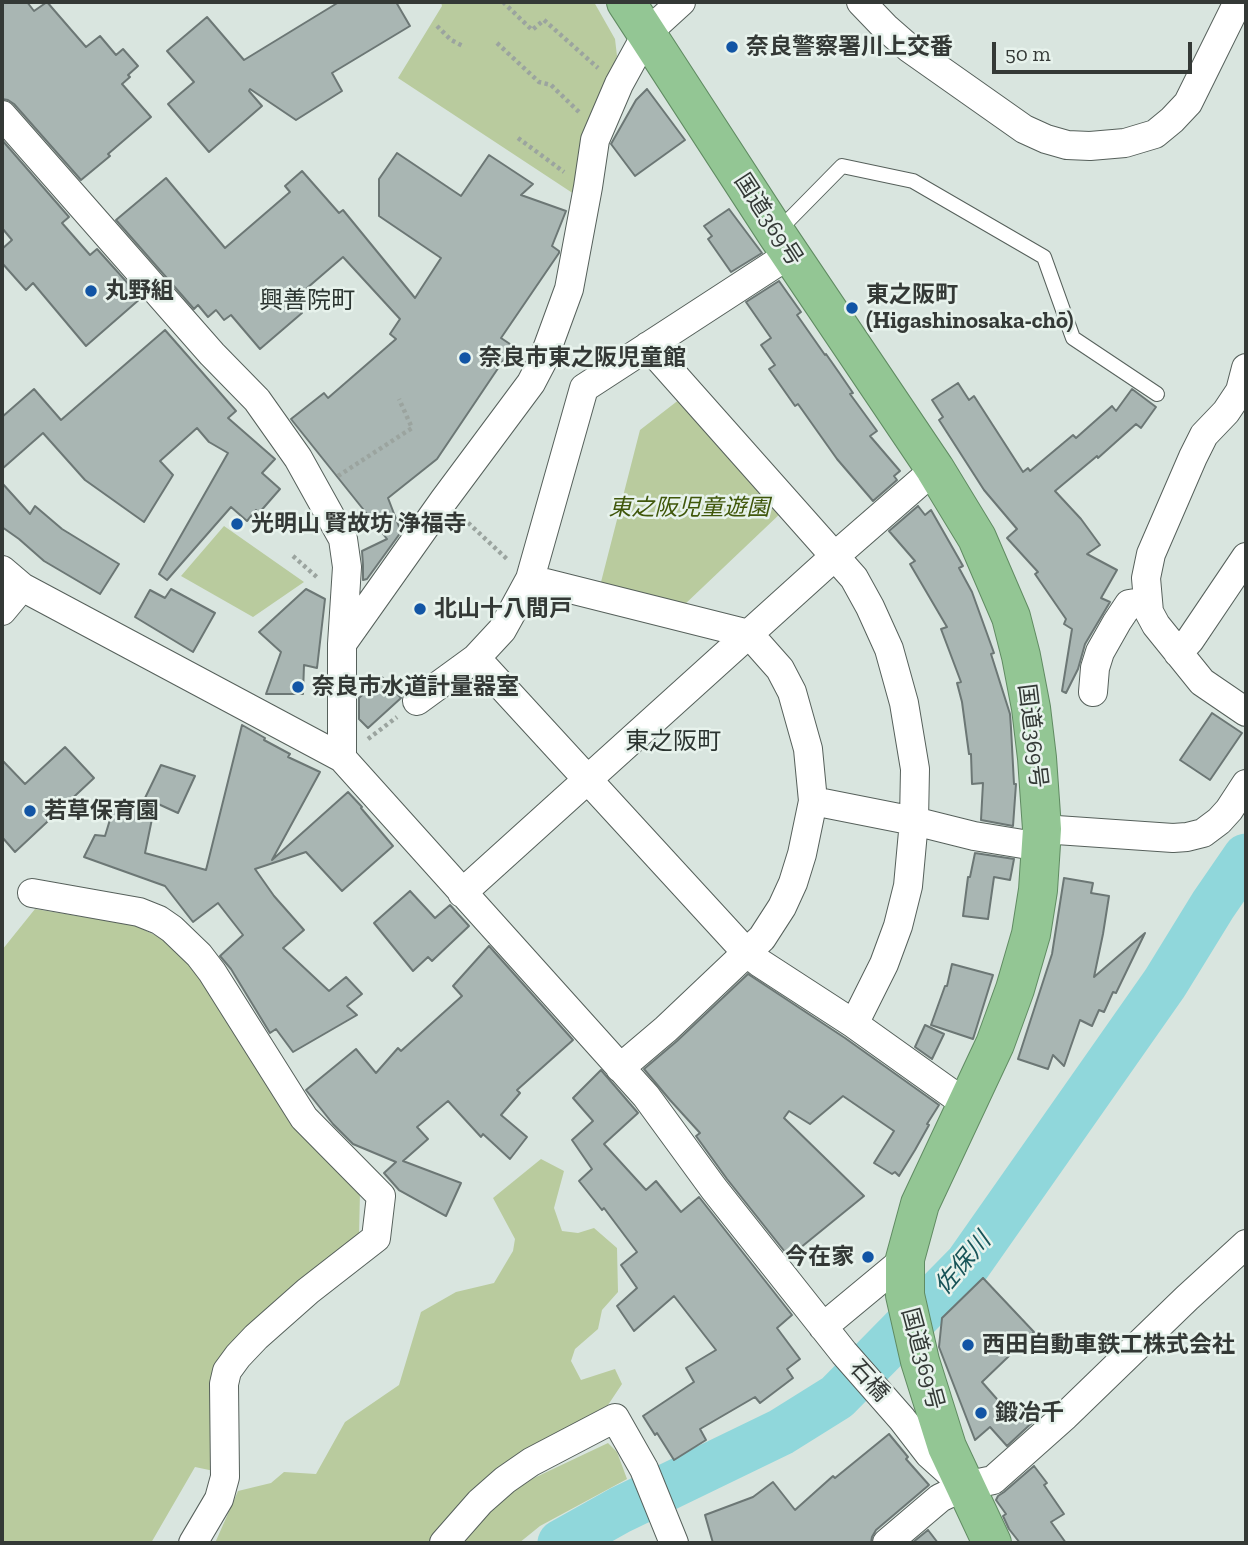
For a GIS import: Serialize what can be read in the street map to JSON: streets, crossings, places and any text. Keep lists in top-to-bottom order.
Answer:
{
  "streets": {
    "highway": ["国道369号"],
    "street": ["石橋"]
  },
  "crossings": [
    ["国道369号", "石橋"]
  ],
  "districts": ["興善院町", "東之阪町"],
  "water": ["佐保川"],
  "parks": ["東之阪児童遊園"],
  "places": [
    "奈良警察署川上交番",
    "丸野組",
    "東之阪町 (Higashinosaka-chō)",
    "奈良市東之阪児童館",
    "光明山 賢故坊 浄福寺",
    "北山十八間戸",
    "奈良市水道計量器室",
    "若草保育園",
    "今在家",
    "西田自動車鉄工株式会社",
    "鍛冶千"
  ],
  "scale_bar": "50 m"
}
